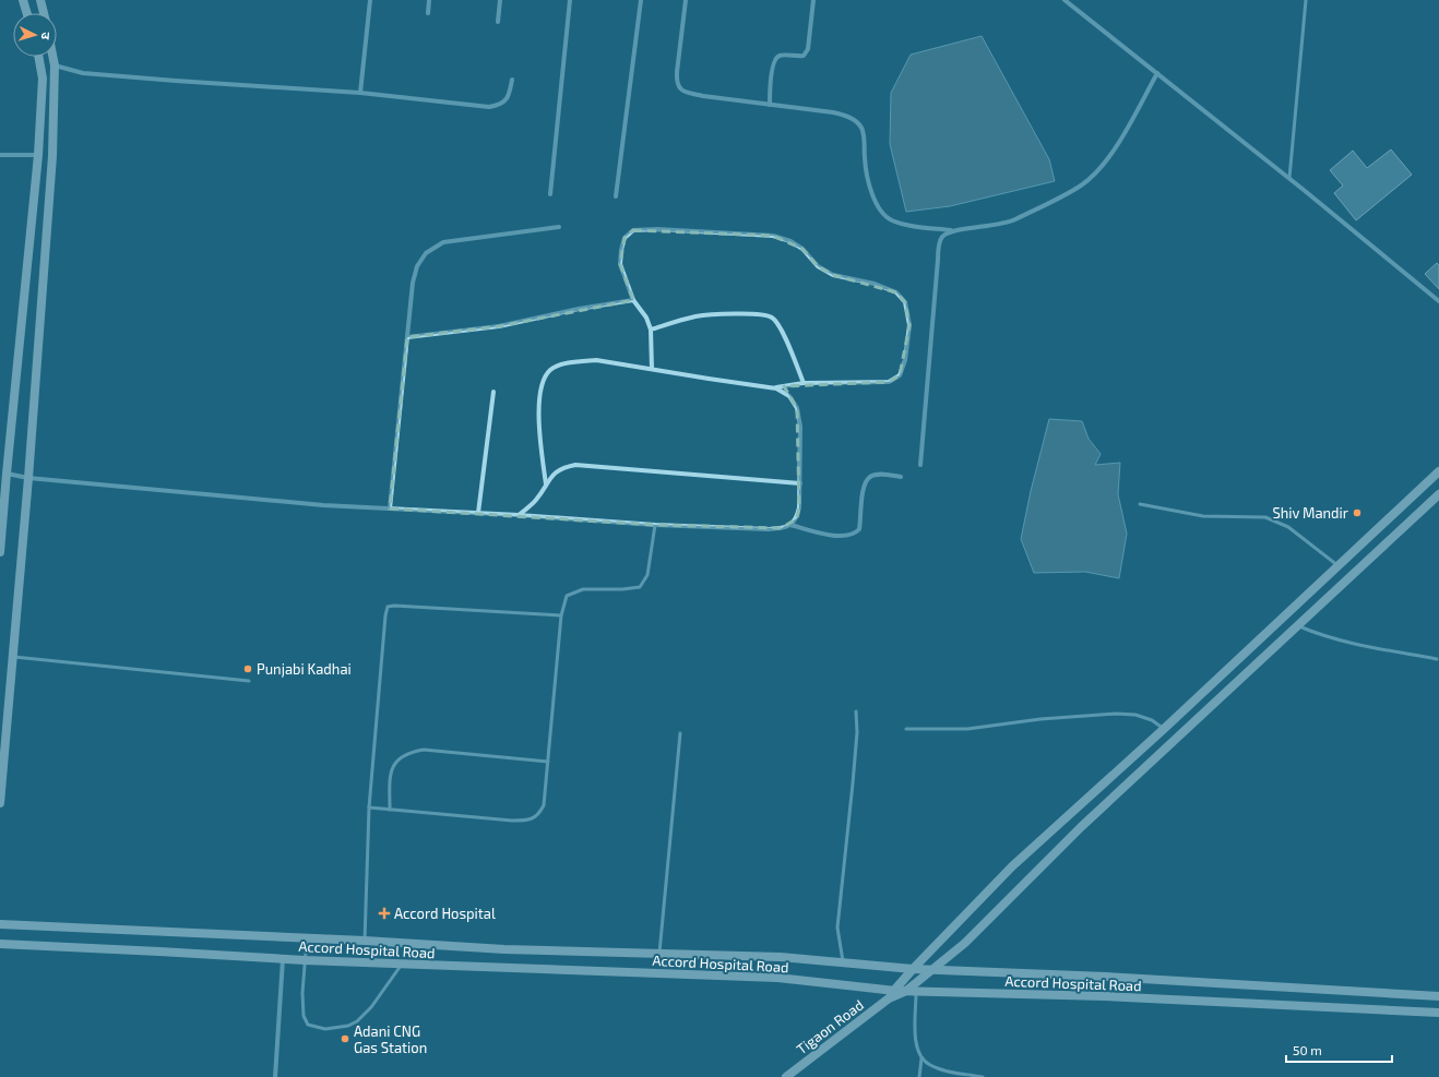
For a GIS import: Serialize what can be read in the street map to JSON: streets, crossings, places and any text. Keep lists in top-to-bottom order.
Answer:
{
  "streets": {
    "street": ["Accord Hospital Road", "Tigaon Road"]
  },
  "crossings": [
    ["Accord Hospital Road", "Tigaon Road"]
  ],
  "places": {
    "other": ["Shiv Mandir", "Punjabi Kadhai", "Adani CNG Gas Station"],
    "health": ["Accord Hospital"]
  },
  "scale_bar": "50 m",
  "north": "right"
}
